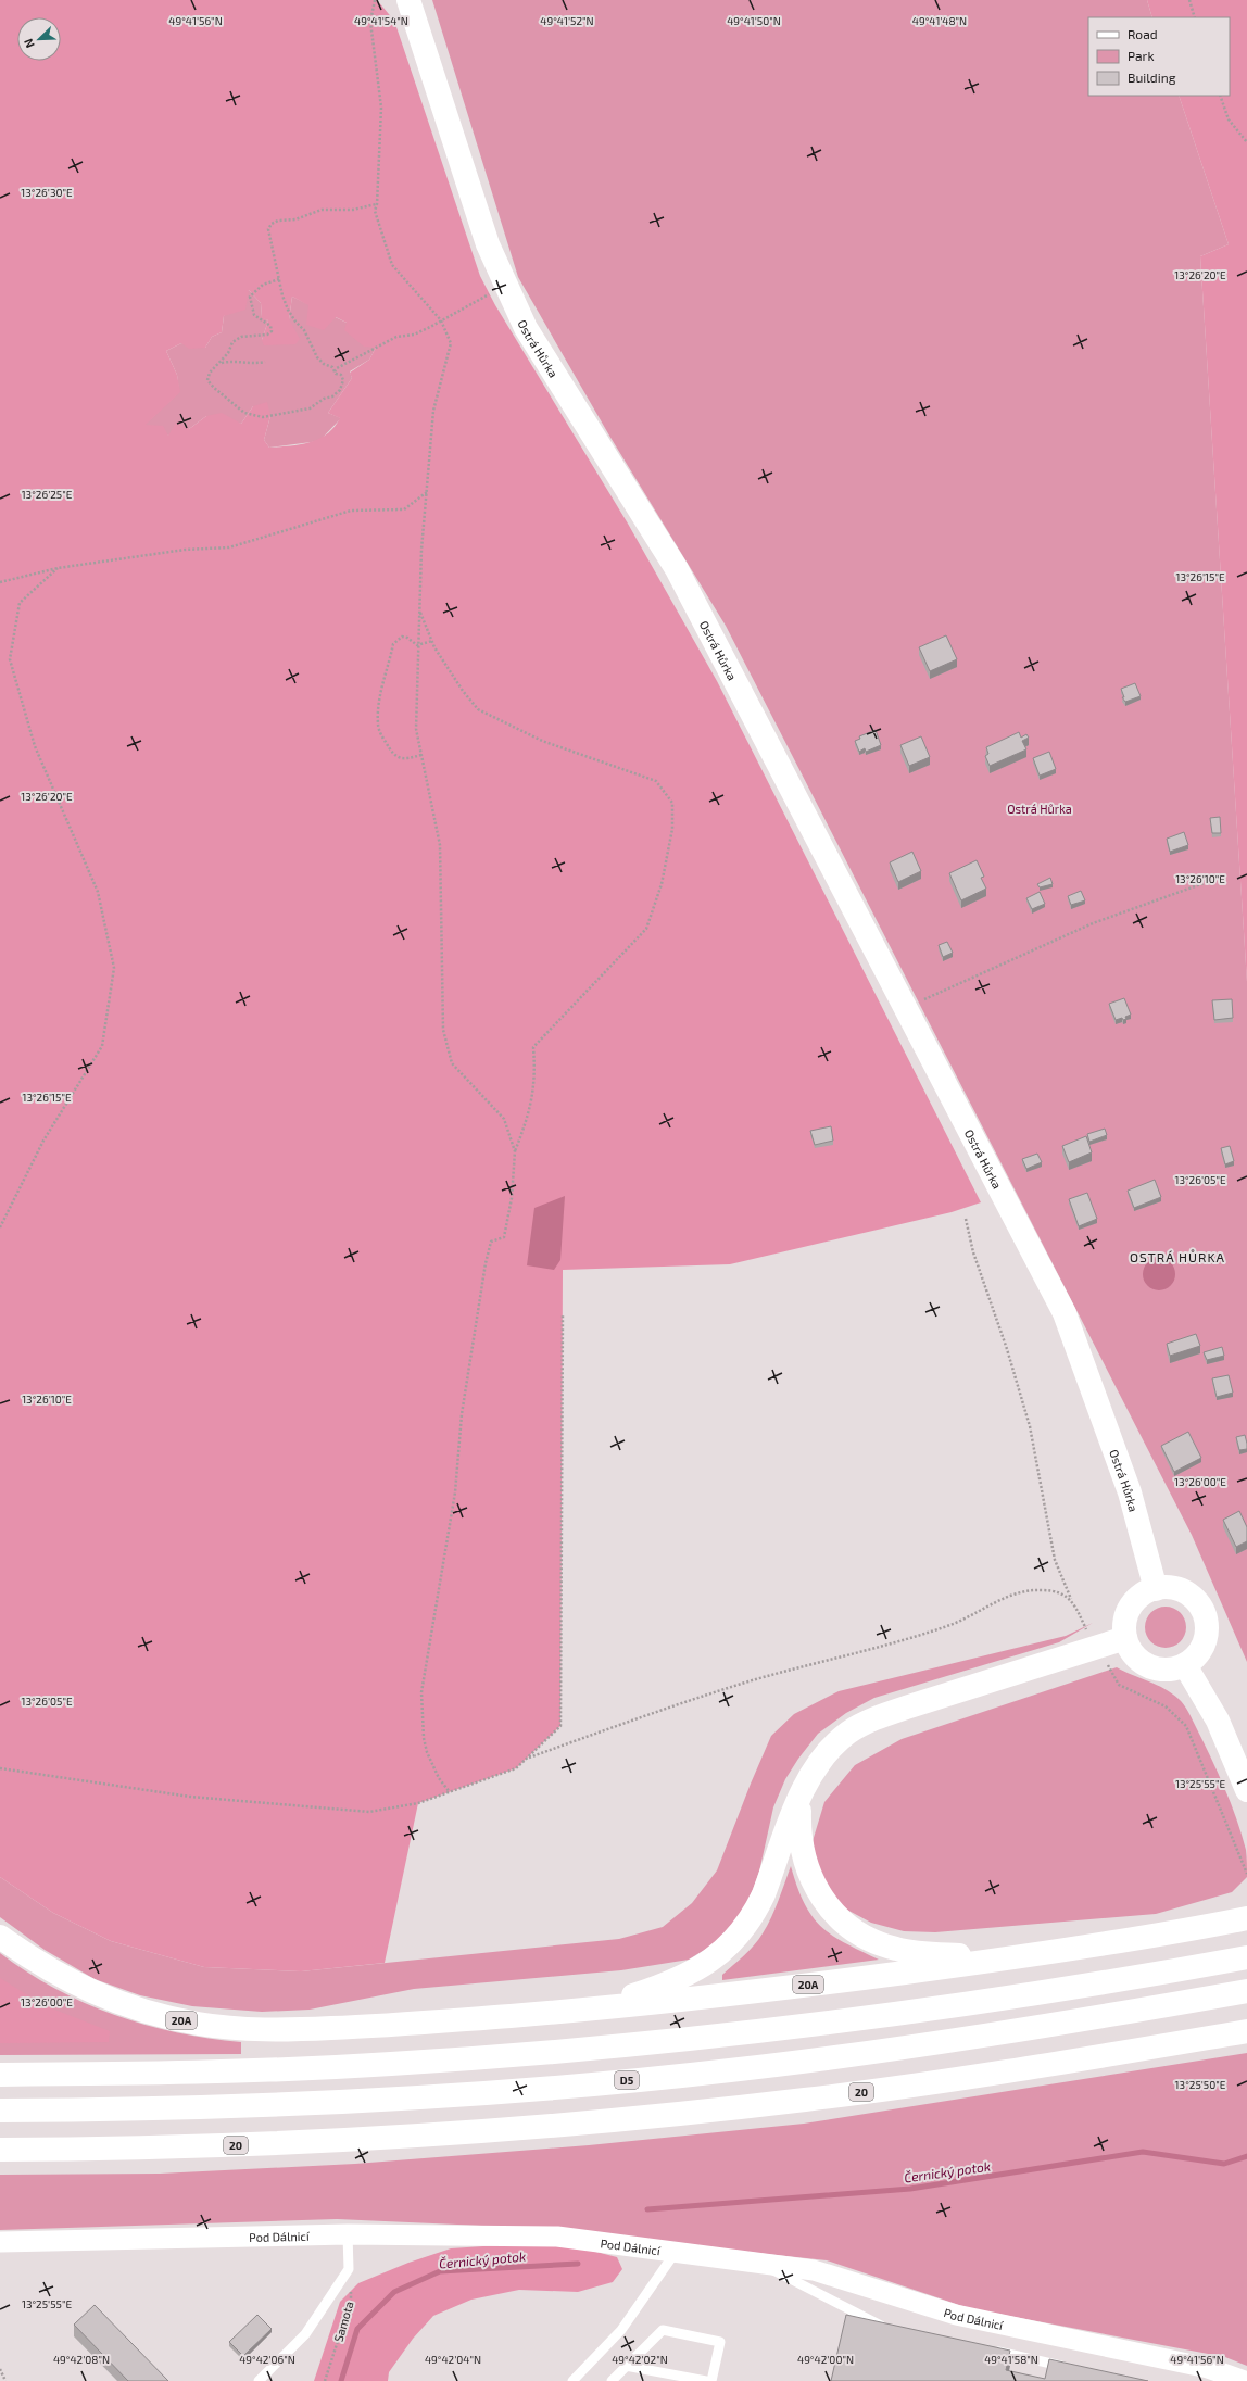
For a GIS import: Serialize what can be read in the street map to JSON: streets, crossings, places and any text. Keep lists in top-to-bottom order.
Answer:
{
  "streets": {
    "main road": [
      "Ostrá Hůrka",
      "20A",
      "D5",
      "20"
    ],
    "street": ["Pod Dálnicí"],
    "path": ["Samota"]
  },
  "districts": ["OSTRÁ HŮRKA"],
  "water": ["Černický potok"],
  "parks": ["Ostrá Hůrka"],
  "legend": ["Road", "Park", "Building"],
  "north": "bottom left",
  "coordinates": [
    "49°41'56\"N",
    "49°41'54\"N",
    "49°41'52\"N",
    "49°41'50\"N",
    "49°41'48\"N",
    "13°26'30\"E",
    "13°26'20\"E",
    "13°26'25\"E",
    "13°26'15\"E",
    "13°26'10\"E",
    "13°26'05\"E",
    "13°26'00\"E",
    "13°25'55\"E",
    "13°25'50\"E",
    "49°42'08\"N",
    "49°42'06\"N",
    "49°42'04\"N",
    "49°42'02\"N",
    "49°42'00\"N",
    "49°41'58\"N"
  ]
}
